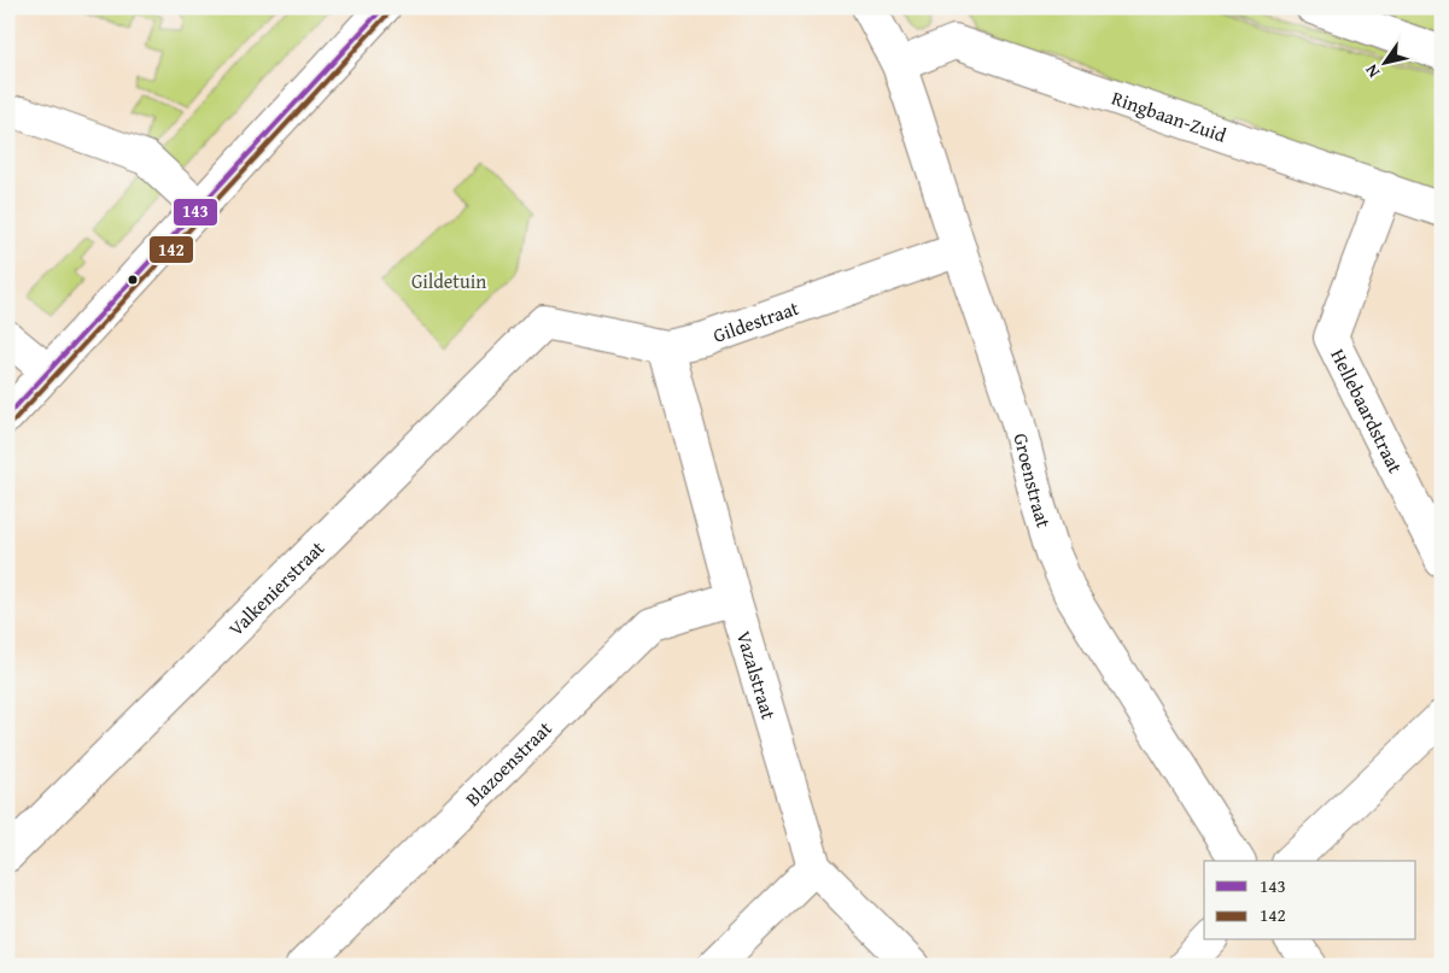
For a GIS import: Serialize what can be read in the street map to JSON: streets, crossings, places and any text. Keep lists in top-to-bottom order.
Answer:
{
  "streets": {
    "street": [
      "Ringbaan-Zuid",
      "Gildestraat",
      "Hellebaardstraat",
      "Groenstraat",
      "Valkenierstraat",
      "Vazalstraat",
      "Blazoenstraat"
    ]
  },
  "crossings": [
    ["Ringbaan-Zuid", "Hellebaardstraat"],
    ["Ringbaan-Zuid", "Groenstraat"],
    ["Gildestraat", "Groenstraat"],
    ["Gildestraat", "Valkenierstraat"],
    ["Gildestraat", "Vazalstraat"],
    ["Vazalstraat", "Blazoenstraat"]
  ],
  "parks": ["Gildetuin"],
  "lines": ["transit line 143", "transit line 142"],
  "legend": ["143", "142"],
  "north": "bottom left"
}
